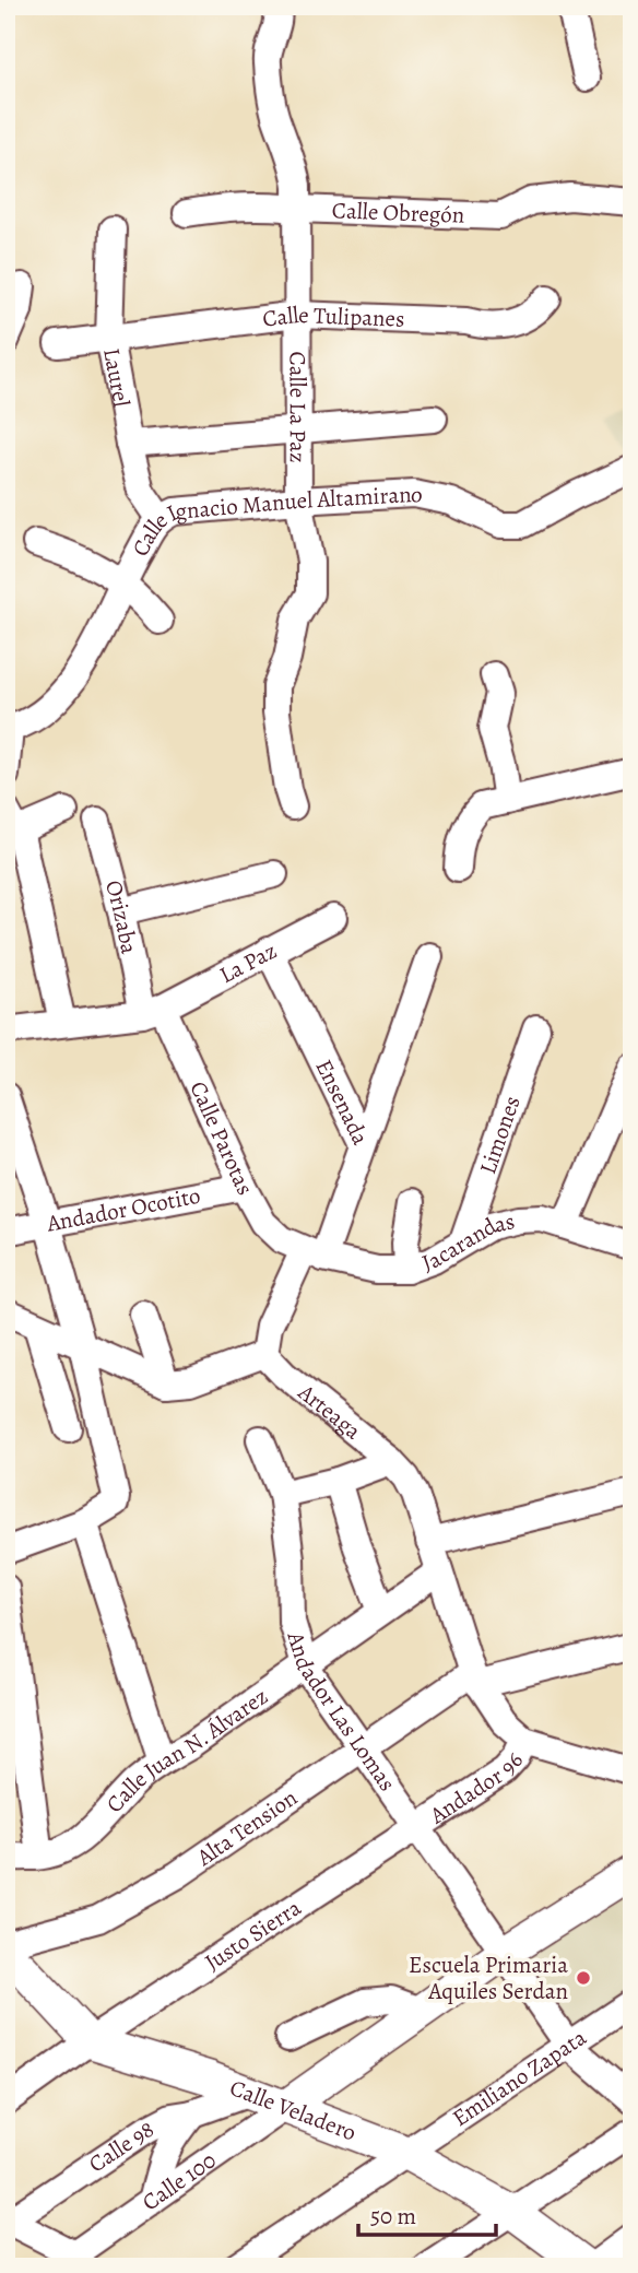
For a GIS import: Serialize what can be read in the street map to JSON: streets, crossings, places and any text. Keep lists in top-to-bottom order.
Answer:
{
  "streets": {
    "main road": ["Calle Veladero"],
    "street": [
      "Calle Obregón",
      "Calle Tulipanes",
      "Laurel",
      "Calle La Paz",
      "Calle Ignacio Manuel Altamirano",
      "Orizaba",
      "La Paz",
      "Ensenada",
      "Limones",
      "Calle Parotas",
      "Andador Ocotito",
      "Jacarandas",
      "Arteaga",
      "Andador Las Lomas",
      "Calle Juan N. Álvarez",
      "Andador 96",
      "Alta Tension",
      "Justo Sierra",
      "Emiliano Zapata",
      "Calle 98",
      "Calle 100"
    ]
  },
  "crossings": [
    ["Calle Obregón", "Calle La Paz"],
    ["Calle Tulipanes", "Laurel"],
    ["Calle Tulipanes", "Calle La Paz"],
    ["Laurel", "Calle Ignacio Manuel Altamirano"],
    ["Calle La Paz", "Calle Ignacio Manuel Altamirano"],
    ["Orizaba", "La Paz"],
    ["Orizaba", "Calle Parotas"],
    ["La Paz", "Ensenada"],
    ["La Paz", "Calle Parotas"],
    ["Ensenada", "Calle Parotas"],
    ["Ensenada", "Jacarandas"],
    ["Limones", "Jacarandas"],
    ["Calle Parotas", "Andador Ocotito"],
    ["Calle Parotas", "Jacarandas"],
    ["Arteaga", "Calle Juan N. Álvarez"],
    ["Arteaga", "Andador 96"],
    ["Arteaga", "Alta Tension"],
    ["Andador Las Lomas", "Calle Juan N. Álvarez"],
    ["Andador Las Lomas", "Andador 96"],
    ["Andador Las Lomas", "Alta Tension"],
    ["Andador Las Lomas", "Justo Sierra"],
    ["Andador Las Lomas", "Emiliano Zapata"],
    ["Andador 96", "Justo Sierra"],
    ["Justo Sierra", "Calle Veladero"],
    ["Emiliano Zapata", "Calle Veladero"],
    ["Calle Veladero", "Calle 98"],
    ["Calle Veladero", "Calle 100"]
  ],
  "places": ["Escuela Primaria Aquiles Serdan"],
  "scale_bar": "50 m"
}
